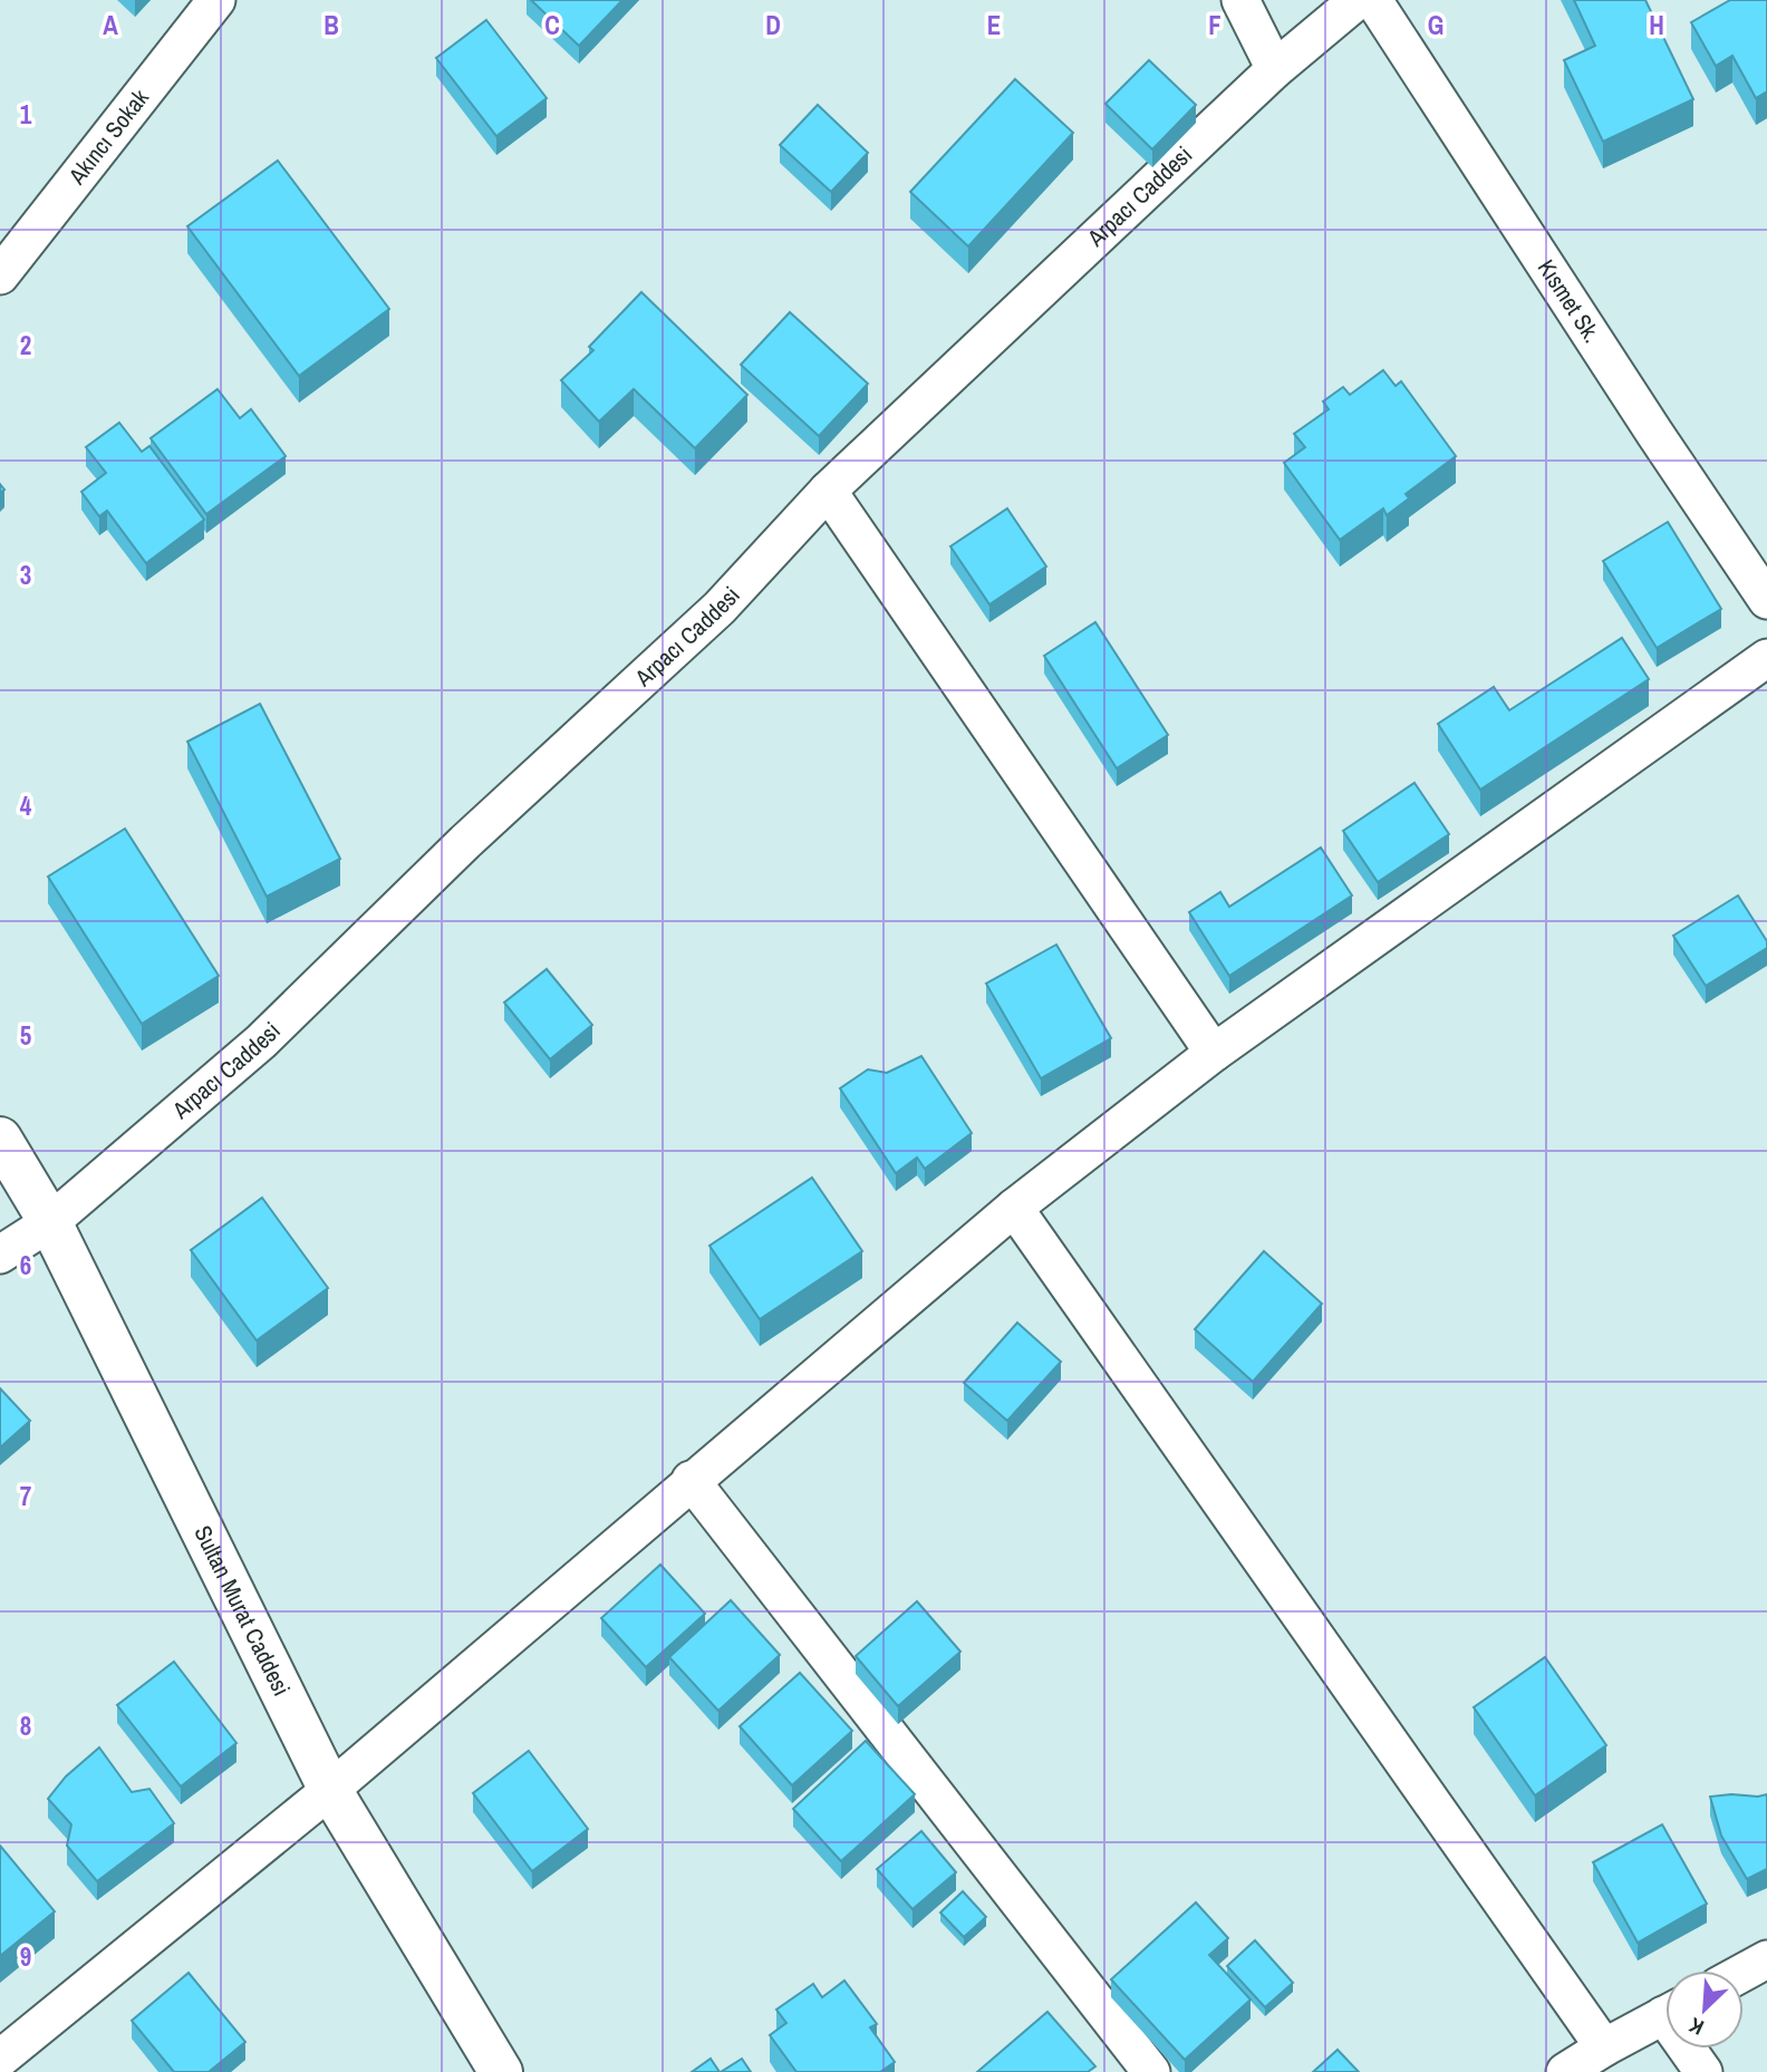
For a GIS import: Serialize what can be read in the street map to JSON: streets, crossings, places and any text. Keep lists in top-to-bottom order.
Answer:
{
  "streets": {
    "main road": ["Sultan Murat Caddesi"],
    "street": ["Akıncı Sokak", "Arpacı Caddesi", "Kısmet Sk."]
  },
  "crossings": [
    ["Arpacı Caddesi", "Sultan Murat Caddesi"]
  ],
  "north": "bottom left",
  "grid": {
    "columns": [
      "A",
      "B",
      "C",
      "D",
      "E",
      "F",
      "G",
      "H"
    ],
    "rows": [
      "1",
      "2",
      "3",
      "4",
      "5",
      "6",
      "7",
      "8",
      "9"
    ]
  }
}
